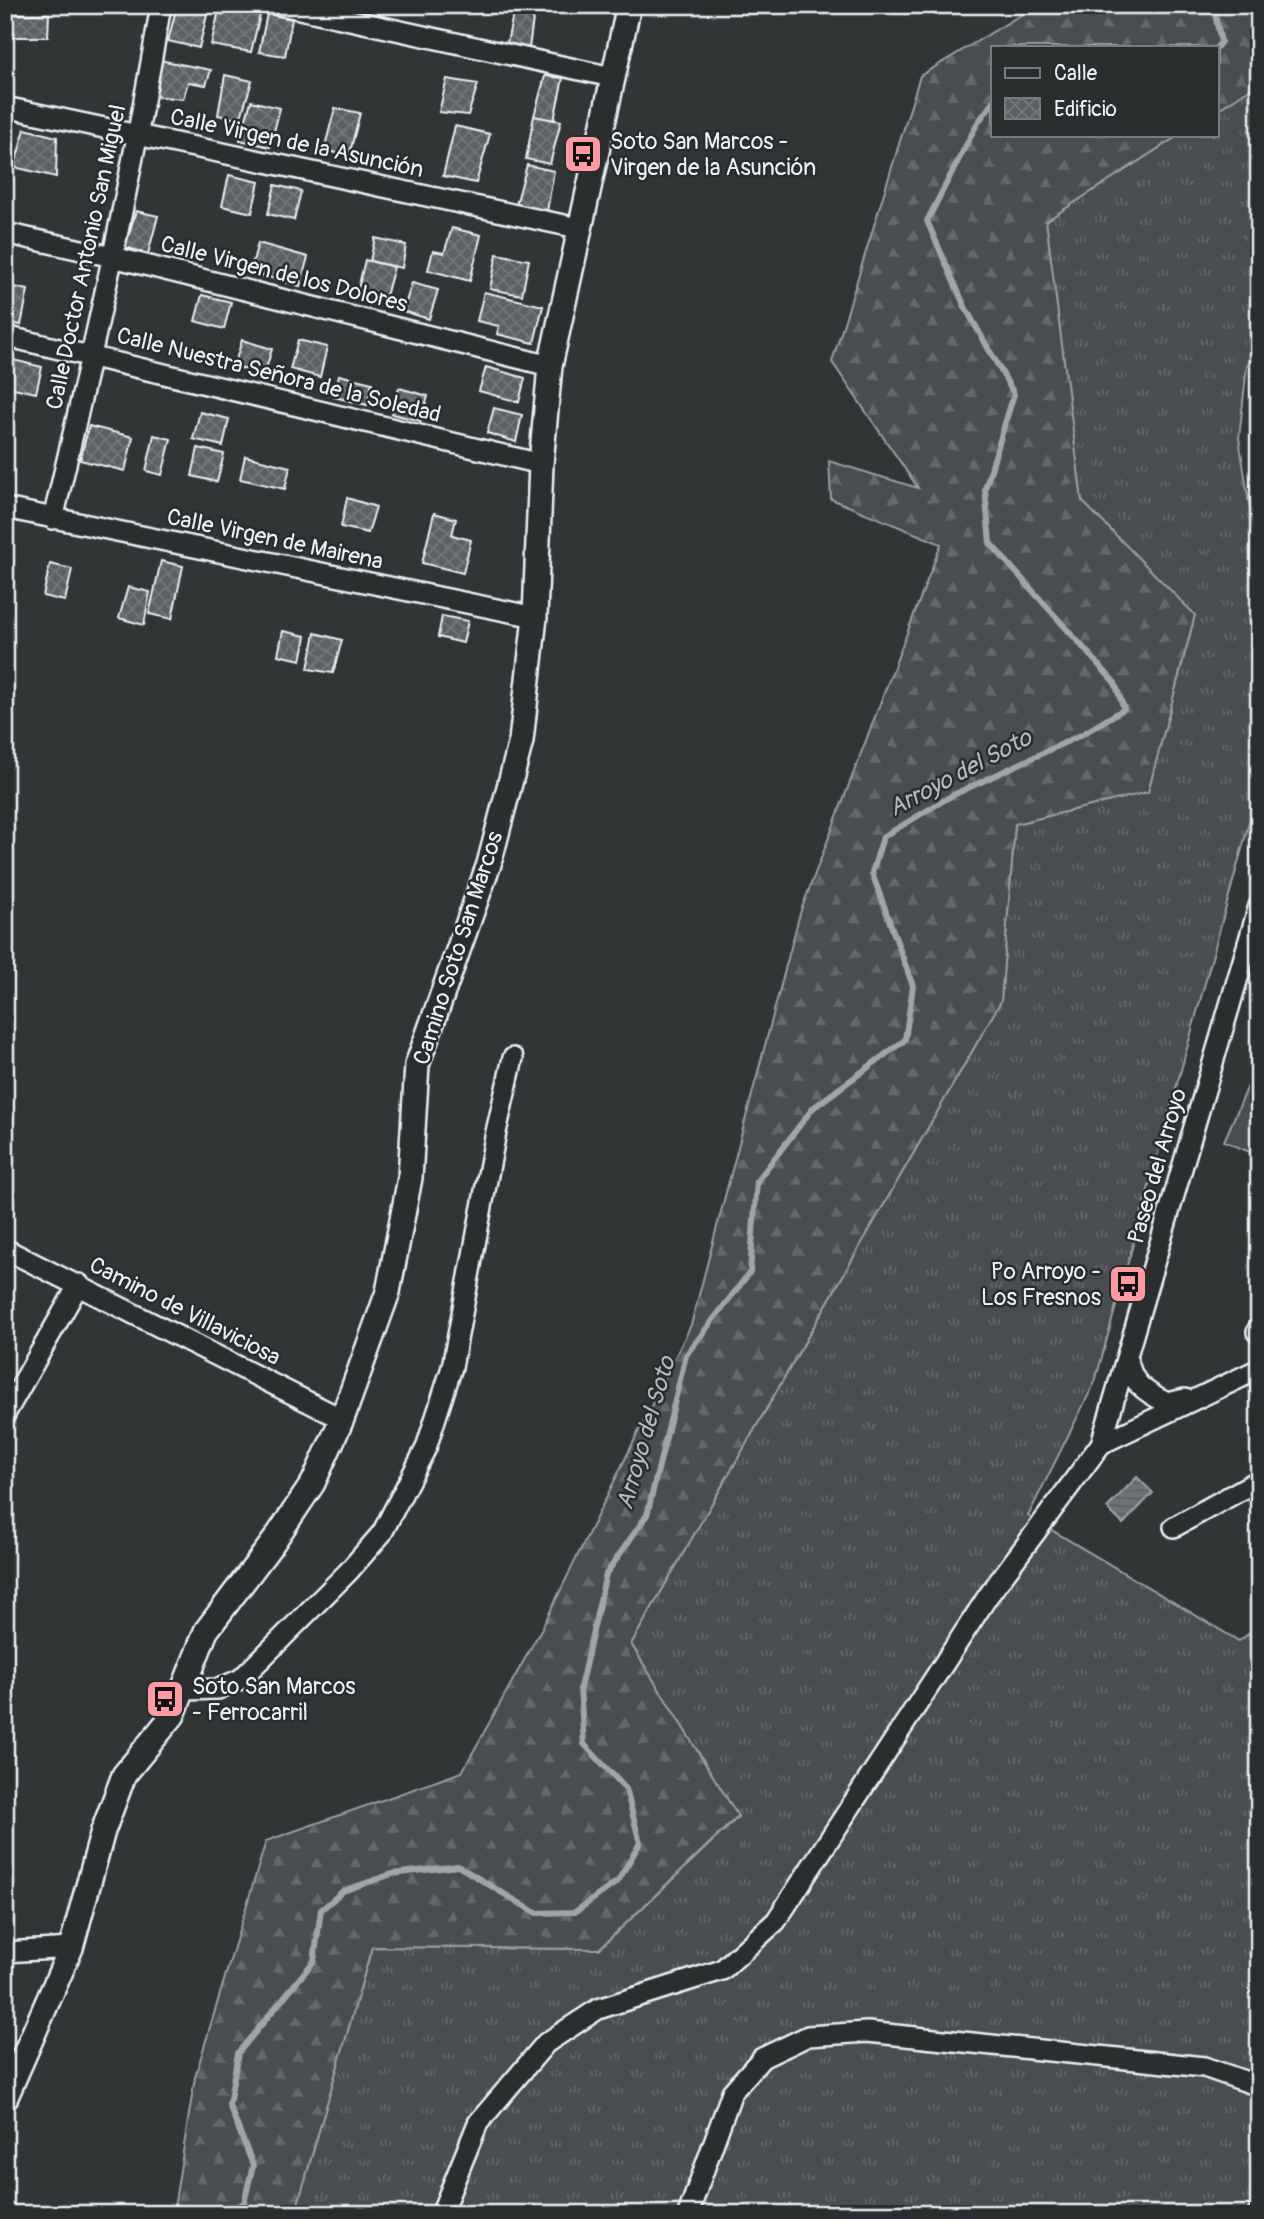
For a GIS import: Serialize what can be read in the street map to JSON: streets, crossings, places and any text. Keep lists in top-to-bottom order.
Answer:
{
  "streets": {
    "street": [
      "Calle Virgen de la Asunción",
      "Calle Doctor Antonio San Miguel",
      "Calle Virgen de los Dolores",
      "Calle Nuestra Señora de la Soledad",
      "Calle Virgen de Mairena",
      "Camino Soto San Marcos",
      "Paseo del Arroyo",
      "Camino de Villaviciosa"
    ]
  },
  "crossings": [
    ["Calle Virgen de la Asunción", "Calle Doctor Antonio San Miguel"],
    ["Calle Virgen de la Asunción", "Camino Soto San Marcos"],
    ["Calle Doctor Antonio San Miguel", "Calle Virgen de los Dolores"],
    ["Calle Doctor Antonio San Miguel", "Calle Nuestra Señora de la Soledad"],
    ["Calle Doctor Antonio San Miguel", "Calle Virgen de Mairena"],
    ["Calle Virgen de los Dolores", "Camino Soto San Marcos"],
    ["Calle Nuestra Señora de la Soledad", "Camino Soto San Marcos"],
    ["Calle Virgen de Mairena", "Camino Soto San Marcos"],
    ["Camino Soto San Marcos", "Camino de Villaviciosa"]
  ],
  "water": ["Arroyo del Soto"],
  "places": {
    "bus stop": ["Soto San Marcos - Virgen de la Asunción", "Pº Arroyo - Los Fresnos", "Soto San Marcos - Ferrocarril"]
  },
  "legend": ["Calle", "Edificio"]
}
